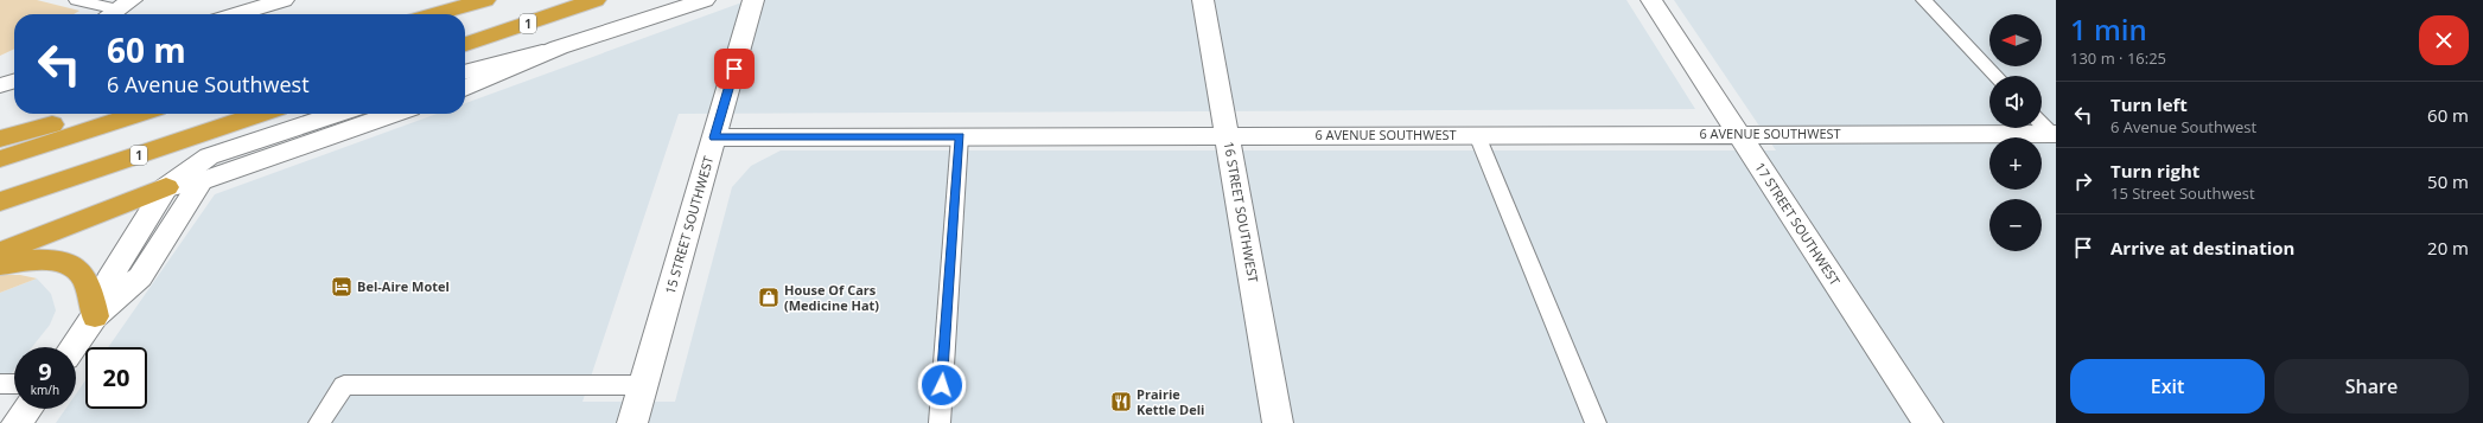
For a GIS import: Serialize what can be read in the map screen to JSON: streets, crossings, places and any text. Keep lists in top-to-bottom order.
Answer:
{
  "streets": {
    "highway": ["1"],
    "street": [
      "6 AVENUE SOUTHWEST",
      "16 STREET SOUTHWEST",
      "17 STREET SOUTHWEST",
      "15 STREET SOUTHWEST"
    ]
  },
  "crossings": [
    ["6 AVENUE SOUTHWEST", "16 STREET SOUTHWEST"],
    ["6 AVENUE SOUTHWEST", "17 STREET SOUTHWEST"],
    ["6 AVENUE SOUTHWEST", "15 STREET SOUTHWEST"]
  ],
  "places": {
    "hotel": ["Bel-Aire Motel"],
    "shop": ["House Of Cars (Medicine Hat)"],
    "restaurant": ["Prairie Kettle Deli"]
  },
  "north": "left",
  "page": {
    "heading": ["1 min", "130 m · 16:25"],
    "map_buttons": ["+", "−"],
    "turn": ["60 m", "6 Avenue Southwest"],
    "list": [
      {
        "name": "Turn left",
        "note": "6 Avenue Southwest",
        "value": "60 m"
      },
      {
        "name": "Turn right",
        "note": "15 Street Southwest",
        "value": "50 m"
      },
      {
        "name": "Arrive at destination",
        "value": "20 m"
      }
    ],
    "speed": "9 km/h",
    "limit": "20",
    "buttons": ["Exit", "Share"]
  }
}
